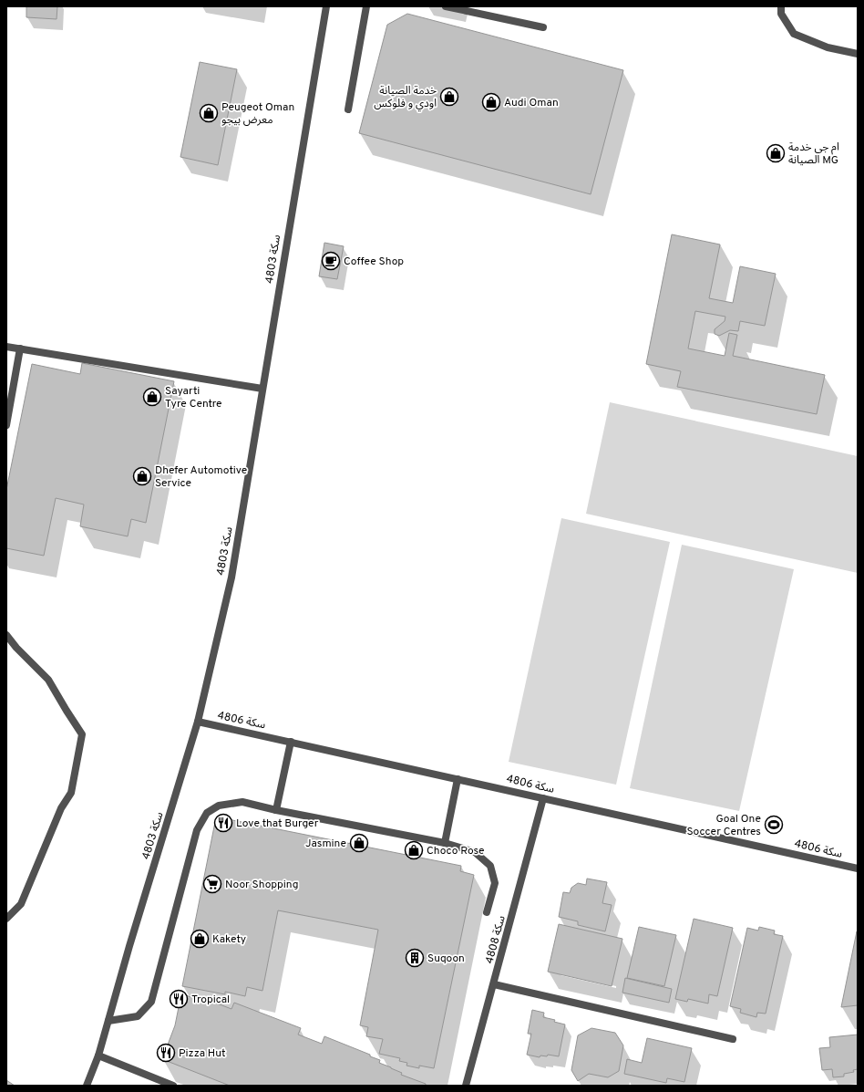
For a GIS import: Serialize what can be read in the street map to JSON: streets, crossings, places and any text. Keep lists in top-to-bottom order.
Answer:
{
  "streets": {
    "street": ["سكة 4803", "سكة 4806", "سكة 4808"]
  },
  "crossings": [
    ["سكة 4803", "سكة 4806"],
    ["سكة 4806", "سكة 4808"]
  ],
  "places": {
    "shop": [
      "خدمة الصيانة اودي و فلوكس",
      "Audi Oman",
      "Peugeot Oman معرض بيجو",
      "ام جي خدمة الصيانة MG",
      "Sayarti Tyre Centre",
      "Dhefer Automotive Service",
      "Jasmine",
      "Choco Rose",
      "Kakety"
    ],
    "cafe": ["Coffee Shop"],
    "restaurant": ["Love that Burger", "Tropical", "Pizza Hut"],
    "sports": ["Goal One Soccer Centres"],
    "supermarket": ["Noor Shopping"],
    "building": ["Suqoon"]
  }
}
